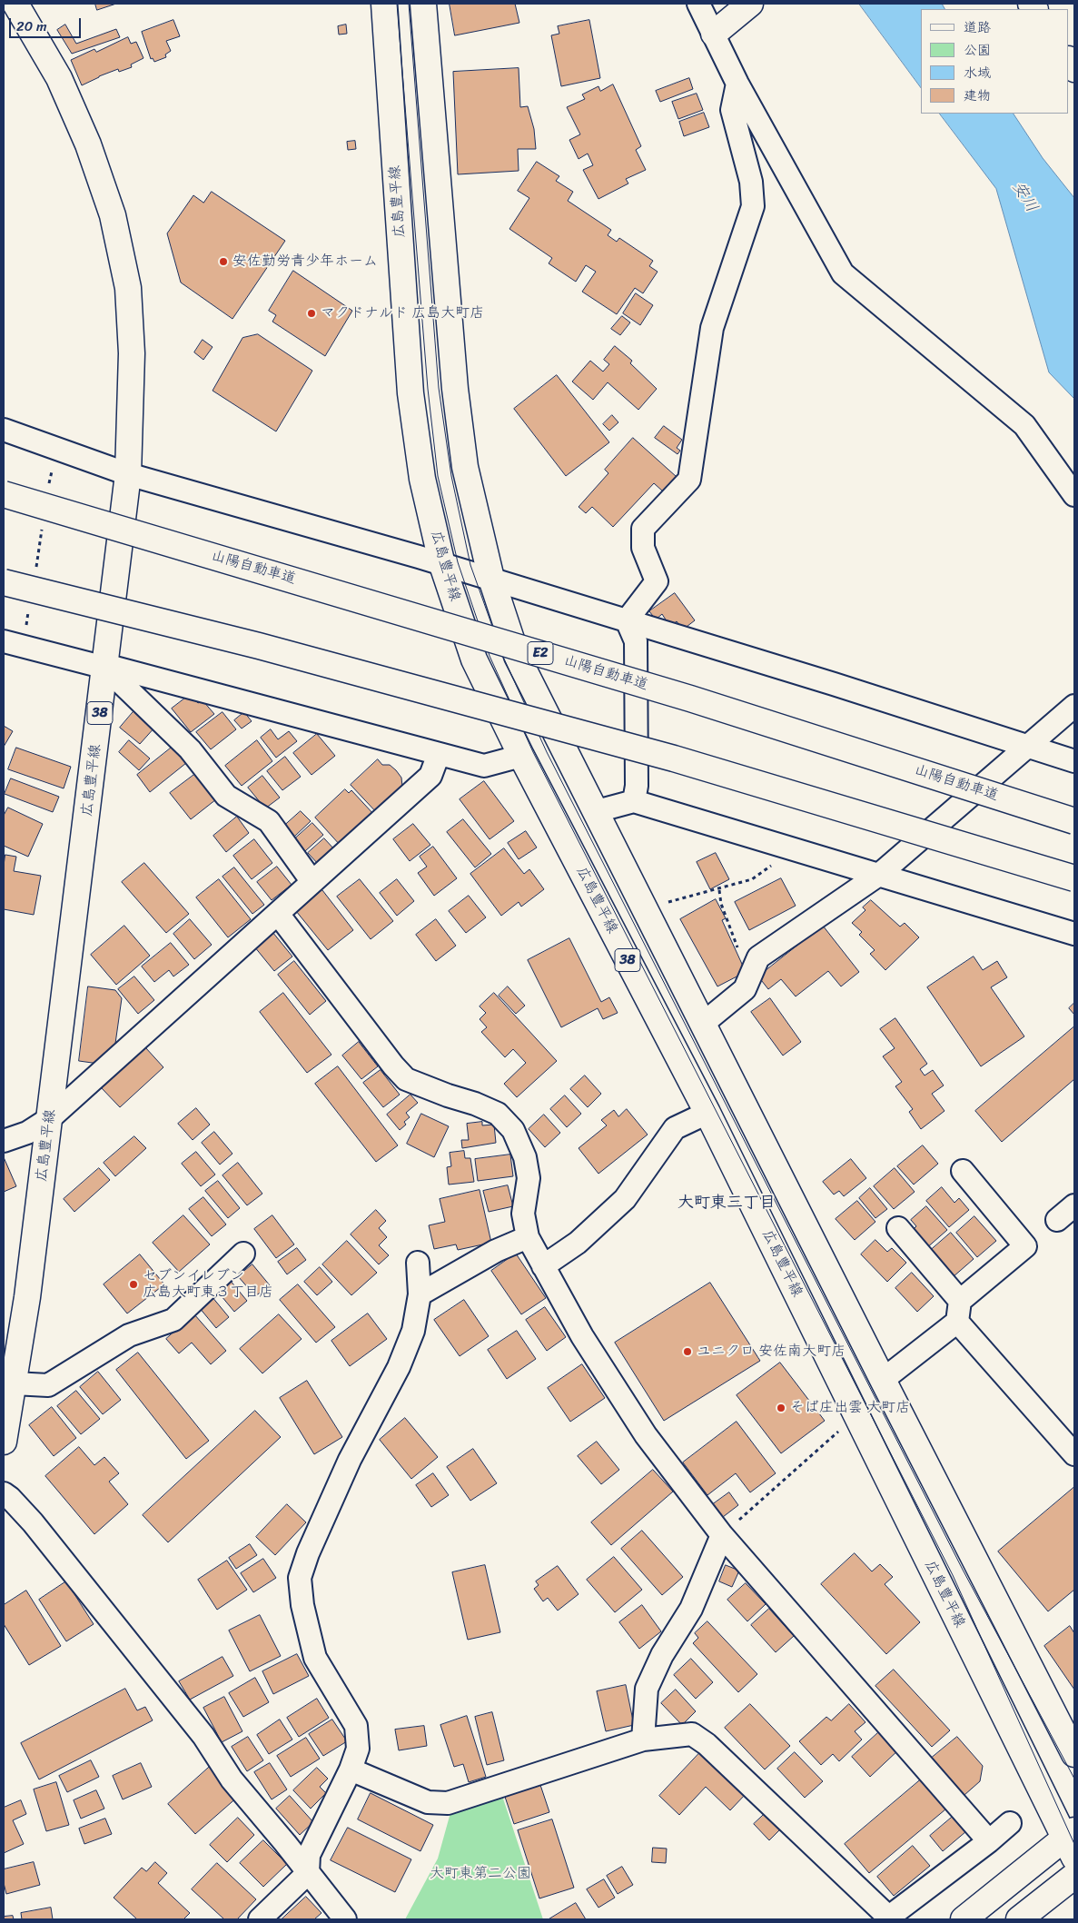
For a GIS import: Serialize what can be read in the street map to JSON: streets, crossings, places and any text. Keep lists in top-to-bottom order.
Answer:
{
  "streets": {
    "main road": [
      "広島豊平線",
      "山陽自動車道",
      "E2",
      "38"
    ]
  },
  "districts": ["大町東三丁目"],
  "water": ["安川"],
  "parks": ["大町東第二公園"],
  "places": [
    "安佐勤労青少年ホーム",
    "マクドナルド 広島大町店",
    "セブンイレブン 広島大町東３丁目店",
    "ユニクロ 安佐南大町店",
    "そば庄出雲 大町店"
  ],
  "legend": [
    "道路",
    "公園",
    "水域",
    "建物"
  ],
  "scale_bar": "20 m"
}
